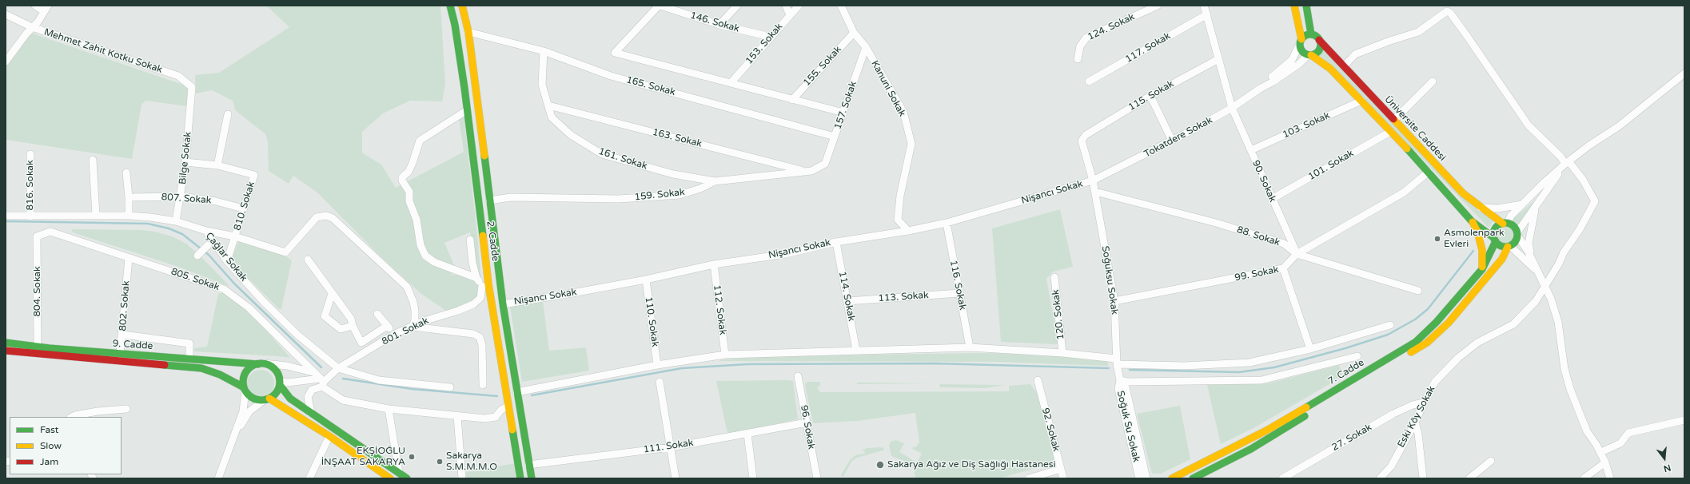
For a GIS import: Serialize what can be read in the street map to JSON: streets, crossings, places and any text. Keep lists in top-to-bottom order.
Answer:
{
  "streets": {
    "main road": [
      "Üniversite Caddesi",
      "2. Cadde",
      "9. Cadde",
      "7. Cadde"
    ],
    "street": [
      "146. Sokak",
      "124. Sokak",
      "153. Sokak",
      "117. Sokak",
      "Mehmet Zahit Kotku Sokak",
      "155. Sokak",
      "165. Sokak",
      "Kanuni Sokak",
      "115. Sokak",
      "157. Sokak",
      "103. Sokak",
      "Tokatdere Sokak",
      "163. Sokak",
      "Bilge Sokak",
      "161. Sokak",
      "101. Sokak",
      "90. Sokak",
      "816. Sokak",
      "Nişancı Sokak",
      "159. Sokak",
      "807. Sokak",
      "810. Sokak",
      "88. Sokak",
      "Çağlar Sokak",
      "99. Sokak",
      "805. Sokak",
      "Soğuksu Sokak",
      "116. Sokak",
      "804. Sokak",
      "114. Sokak",
      "113. Sokak",
      "802. Sokak",
      "112. Sokak",
      "120. Sokak",
      "110. Sokak",
      "801. Sokak",
      "Eski Köy Sokak",
      "Soğuk Su Sokak",
      "96. Sokak",
      "92. Sokak",
      "27. Sokak",
      "111. Sokak"
    ]
  },
  "crossings": [
    ["146. Sokak", "153. Sokak"],
    ["117. Sokak", "90. Sokak"],
    ["Mehmet Zahit Kotku Sokak", "Bilge Sokak"],
    ["155. Sokak", "Kanuni Sokak"],
    ["165. Sokak", "157. Sokak"],
    ["165. Sokak", "161. Sokak"],
    ["165. Sokak", "2. Cadde"],
    ["Kanuni Sokak", "157. Sokak"],
    ["Kanuni Sokak", "Nişancı Sokak"],
    ["115. Sokak", "90. Sokak"],
    ["115. Sokak", "Soğuksu Sokak"],
    ["157. Sokak", "159. Sokak"],
    ["103. Sokak", "Üniversite Caddesi"],
    ["103. Sokak", "90. Sokak"],
    ["Üniversite Caddesi", "Tokatdere Sokak"],
    ["Üniversite Caddesi", "101. Sokak"],
    ["Üniversite Caddesi", "99. Sokak"],
    ["Üniversite Caddesi", "7. Cadde"],
    ["Tokatdere Sokak", "90. Sokak"],
    ["Tokatdere Sokak", "Nişancı Sokak"],
    ["Tokatdere Sokak", "Soğuksu Sokak"],
    ["163. Sokak", "161. Sokak"],
    ["163. Sokak", "159. Sokak"],
    ["Bilge Sokak", "807. Sokak"],
    ["Bilge Sokak", "Çağlar Sokak"],
    ["161. Sokak", "159. Sokak"],
    ["101. Sokak", "90. Sokak"],
    ["90. Sokak", "88. Sokak"],
    ["90. Sokak", "99. Sokak"],
    ["816. Sokak", "Çağlar Sokak"],
    ["Nişancı Sokak", "2. Cadde"],
    ["Nişancı Sokak", "Soğuksu Sokak"],
    ["Nişancı Sokak", "116. Sokak"],
    ["Nişancı Sokak", "114. Sokak"],
    ["Nişancı Sokak", "112. Sokak"],
    ["Nişancı Sokak", "110. Sokak"],
    ["159. Sokak", "2. Cadde"],
    ["807. Sokak", "810. Sokak"],
    ["810. Sokak", "Çağlar Sokak"],
    ["88. Sokak", "99. Sokak"],
    ["88. Sokak", "Soğuksu Sokak"],
    ["2. Cadde", "805. Sokak"],
    ["2. Cadde", "801. Sokak"],
    ["2. Cadde", "111. Sokak"],
    ["Çağlar Sokak", "801. Sokak"],
    ["99. Sokak", "Soğuksu Sokak"],
    ["805. Sokak", "804. Sokak"],
    ["805. Sokak", "802. Sokak"],
    ["805. Sokak", "801. Sokak"],
    ["Soğuksu Sokak", "Soğuk Su Sokak"],
    ["116. Sokak", "113. Sokak"],
    ["804. Sokak", "9. Cadde"],
    ["114. Sokak", "113. Sokak"],
    ["802. Sokak", "9. Cadde"],
    ["Eski Köy Sokak", "27. Sokak"],
    ["96. Sokak", "111. Sokak"]
  ],
  "places": [
    "Asmolenpark Evleri",
    "EKŞİOĞLU İNŞAAT SAKARYA",
    "Sakarya S.M.M.M.O",
    "Sakarya Ağız ve Diş Sağlığı Hastanesi"
  ],
  "legend": ["Fast", "Slow", "Jam"],
  "north": "bottom"
}
